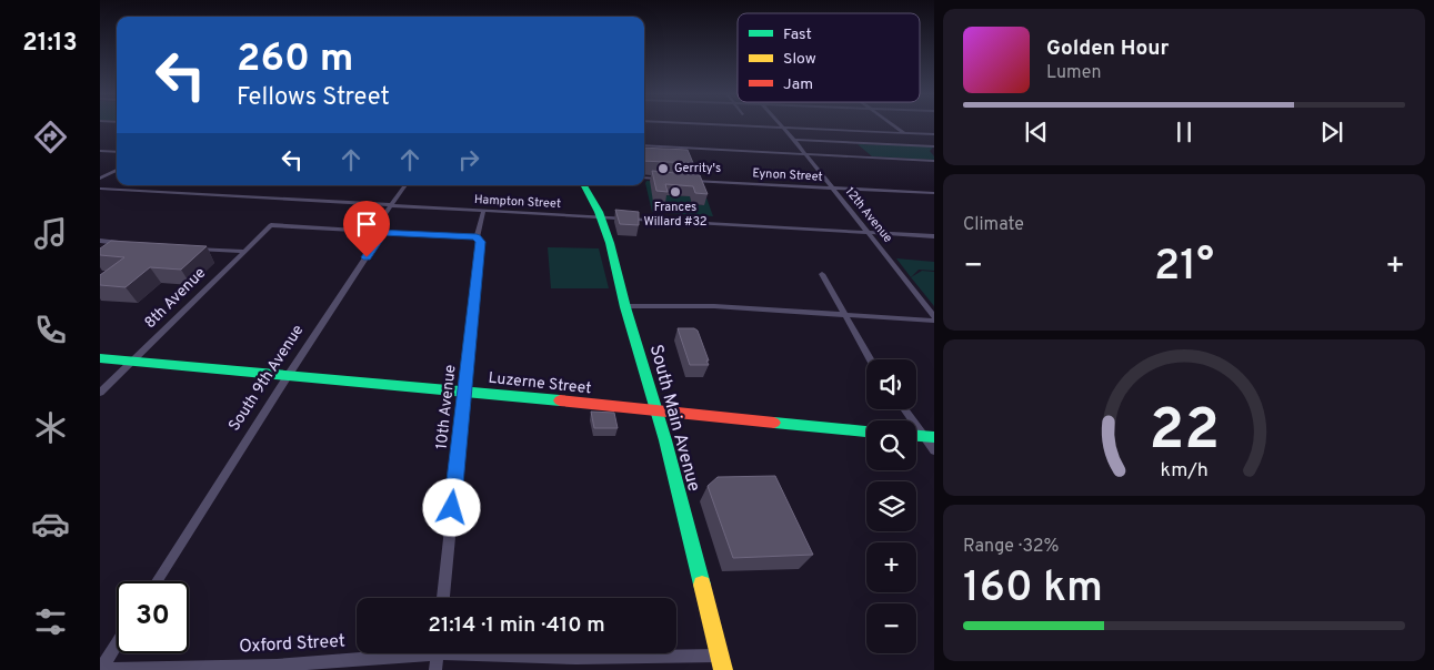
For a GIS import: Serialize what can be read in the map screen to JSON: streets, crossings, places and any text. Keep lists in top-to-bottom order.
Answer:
{
  "streets": {
    "street": [
      "Eynon Street",
      "Hampton Street",
      "12th Avenue",
      "8th Avenue",
      "South 9th Avenue",
      "Luzerne Street",
      "10th Avenue",
      "South Main Avenue",
      "Oxford Street"
    ]
  },
  "crossings": [
    ["Eynon Street", "12th Avenue"],
    ["Hampton Street", "12th Avenue"],
    ["Hampton Street", "South 9th Avenue"],
    ["Hampton Street", "10th Avenue"],
    ["Hampton Street", "South Main Avenue"],
    ["8th Avenue", "South 9th Avenue"],
    ["8th Avenue", "Luzerne Street"],
    ["South 9th Avenue", "Luzerne Street"],
    ["Luzerne Street", "10th Avenue"],
    ["Luzerne Street", "South Main Avenue"],
    ["South Main Avenue", "Oxford Street"]
  ],
  "places": ["Gerrity's", "Frances Willard #32"],
  "legend": ["Fast", "Slow", "Jam"],
  "page": {
    "tabs": "21:13",
    "turn": ["260 m", "Fellows Street"],
    "song": ["Golden Hour", "Lumen"],
    "tile": [
      "Climate",
      ["Range · 32%", "160 km"]
    ],
    "heat": ["−", "21°", "+"],
    "map_buttons": ["+", "−"],
    "limit": "30",
    "trip": "21:14 · 1 min · 410 m",
    "gauge": ["22", "km/h"]
  }
}
